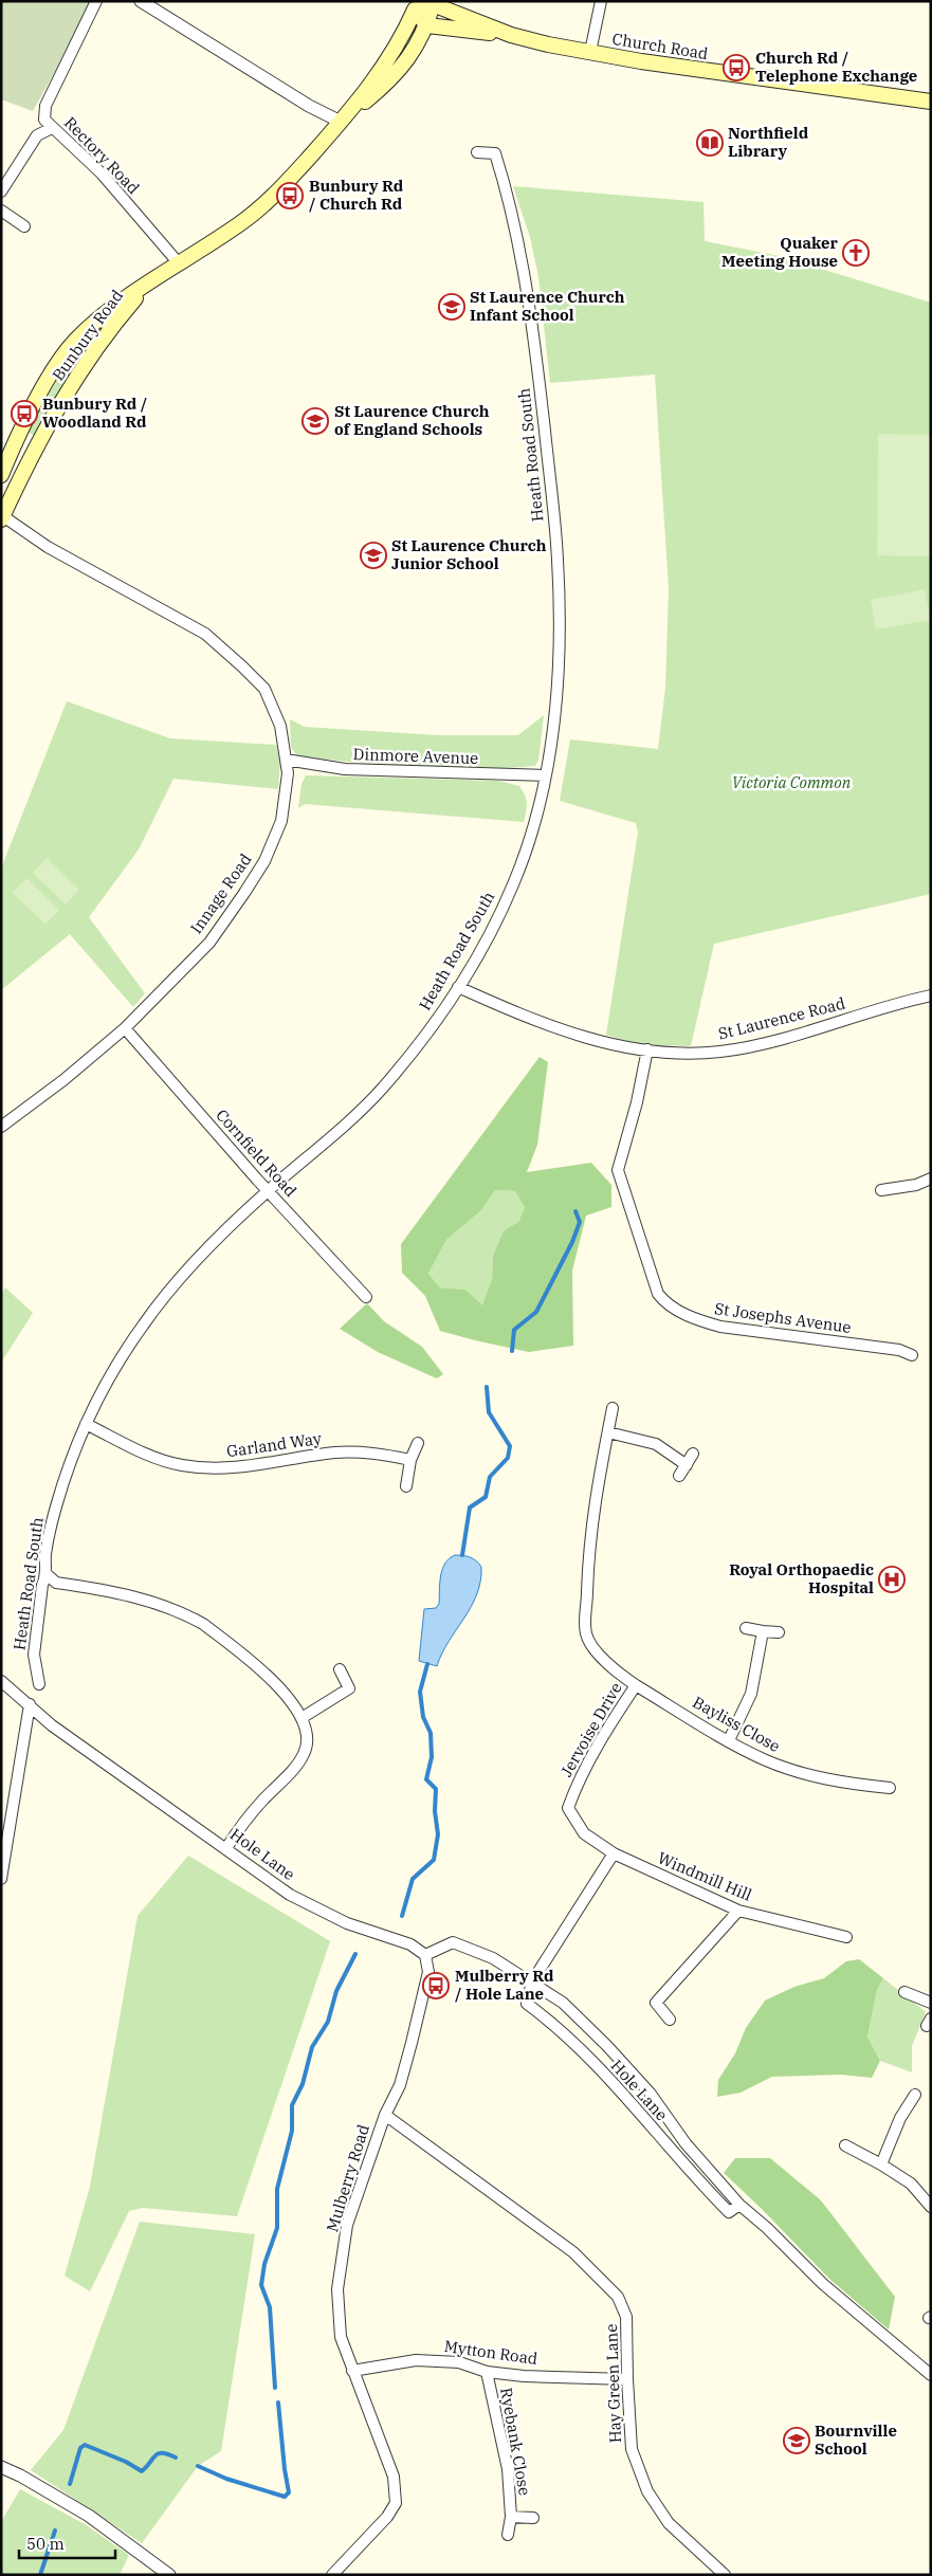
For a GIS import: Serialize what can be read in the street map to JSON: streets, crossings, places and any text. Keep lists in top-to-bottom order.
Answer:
{
  "streets": {
    "main road": ["Church Road", "Bunbury Road"],
    "street": [
      "Rectory Road",
      "Heath Road South",
      "Dinmore Avenue",
      "Innage Road",
      "St Laurence Road",
      "Cornfield Road",
      "St Josephs Avenue",
      "Garland Way",
      "Bayliss Close",
      "Jervoise Drive",
      "Hole Lane",
      "Windmill Hill",
      "Mulberry Road",
      "Mytton Road",
      "Hay Green Lane",
      "Ryebank Close"
    ]
  },
  "crossings": [
    ["Rectory Road", "Bunbury Road"],
    ["Bunbury Road", "Innage Road"],
    ["Heath Road South", "Dinmore Avenue"],
    ["Heath Road South", "St Laurence Road"],
    ["Heath Road South", "Cornfield Road"],
    ["Heath Road South", "Garland Way"],
    ["Dinmore Avenue", "Innage Road"],
    ["Innage Road", "Cornfield Road"],
    ["St Laurence Road", "St Josephs Avenue"],
    ["Bayliss Close", "Jervoise Drive"],
    ["Jervoise Drive", "Windmill Hill"],
    ["Hole Lane", "Mulberry Road"],
    ["Mulberry Road", "Mytton Road"],
    ["Mulberry Road", "Hay Green Lane"],
    ["Mytton Road", "Hay Green Lane"],
    ["Mytton Road", "Ryebank Close"]
  ],
  "parks": ["Victoria Common"],
  "places": {
    "bus stop": [
      "Church Rd / Telephone Exchange",
      "Bunbury Rd / Church Rd",
      "Bunbury Rd / Woodland Rd",
      "Mulberry Rd / Hole Lane"
    ],
    "library": ["Northfield Library"],
    "church": ["Quaker Meeting House"],
    "school or university": [
      "St Laurence Church Infant School",
      "St Laurence Church of England Schools",
      "St Laurence Church Junior School",
      "Bournville School"
    ],
    "hospital": ["Royal Orthopaedic Hospital"]
  },
  "scale_bar": "50 m"
}
